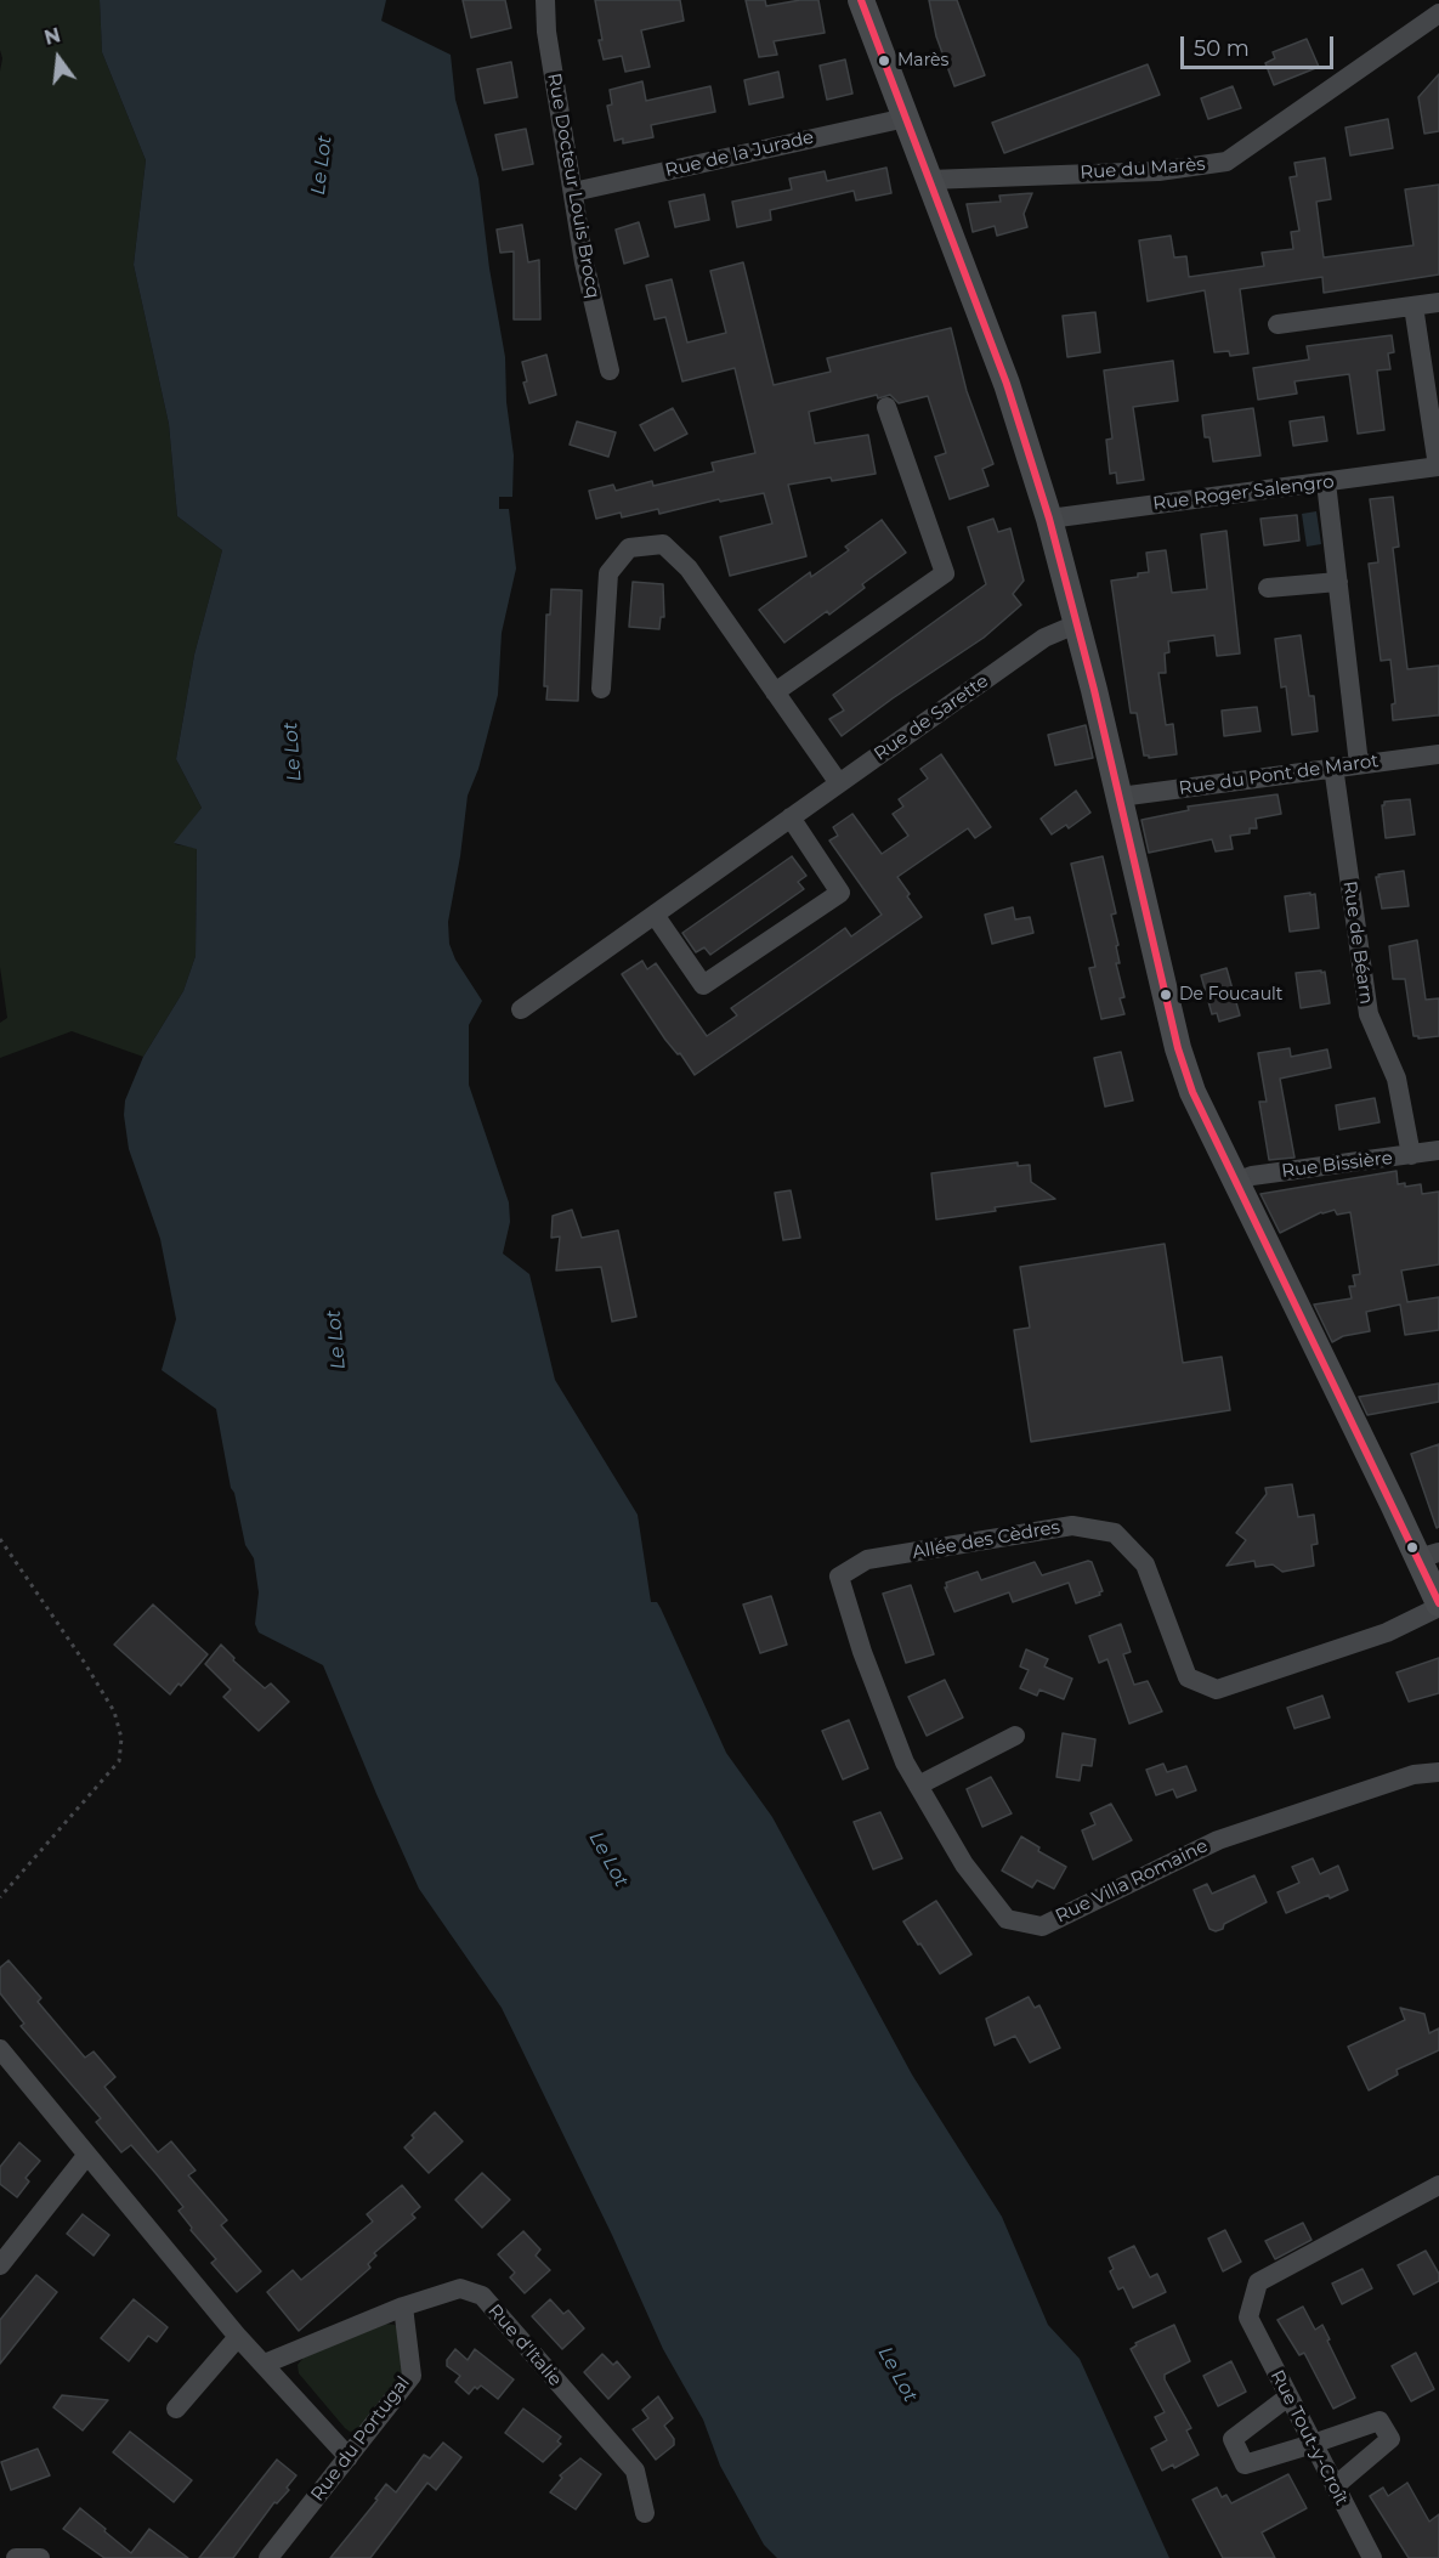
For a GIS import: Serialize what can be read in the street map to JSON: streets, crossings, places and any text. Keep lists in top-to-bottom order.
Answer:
{
  "streets": {
    "street": [
      "Rue de la Jurade",
      "Rue du Marès",
      "Rue Docteur Louis Brocq",
      "Rue Roger Salengro",
      "Rue de Sarette",
      "Rue du Pont de Marot",
      "Rue de Béarn",
      "Rue Bissière",
      "Allée des Cèdres",
      "Rue Villa Romaine",
      "Rue d'Italie",
      "Rue Tout-y-Croît",
      "Rue du Portugal"
    ]
  },
  "crossings": [
    ["Rue de la Jurade", "Rue Docteur Louis Brocq"],
    ["Rue du Pont de Marot", "Rue de Béarn"],
    ["Rue de Béarn", "Rue Bissière"],
    ["Allée des Cèdres", "Rue Villa Romaine"],
    ["Rue d'Italie", "Rue du Portugal"]
  ],
  "water": ["Le Lot"],
  "places": ["Marès", "De Foucault"],
  "scale_bar": "50 m",
  "north": "top"
}
